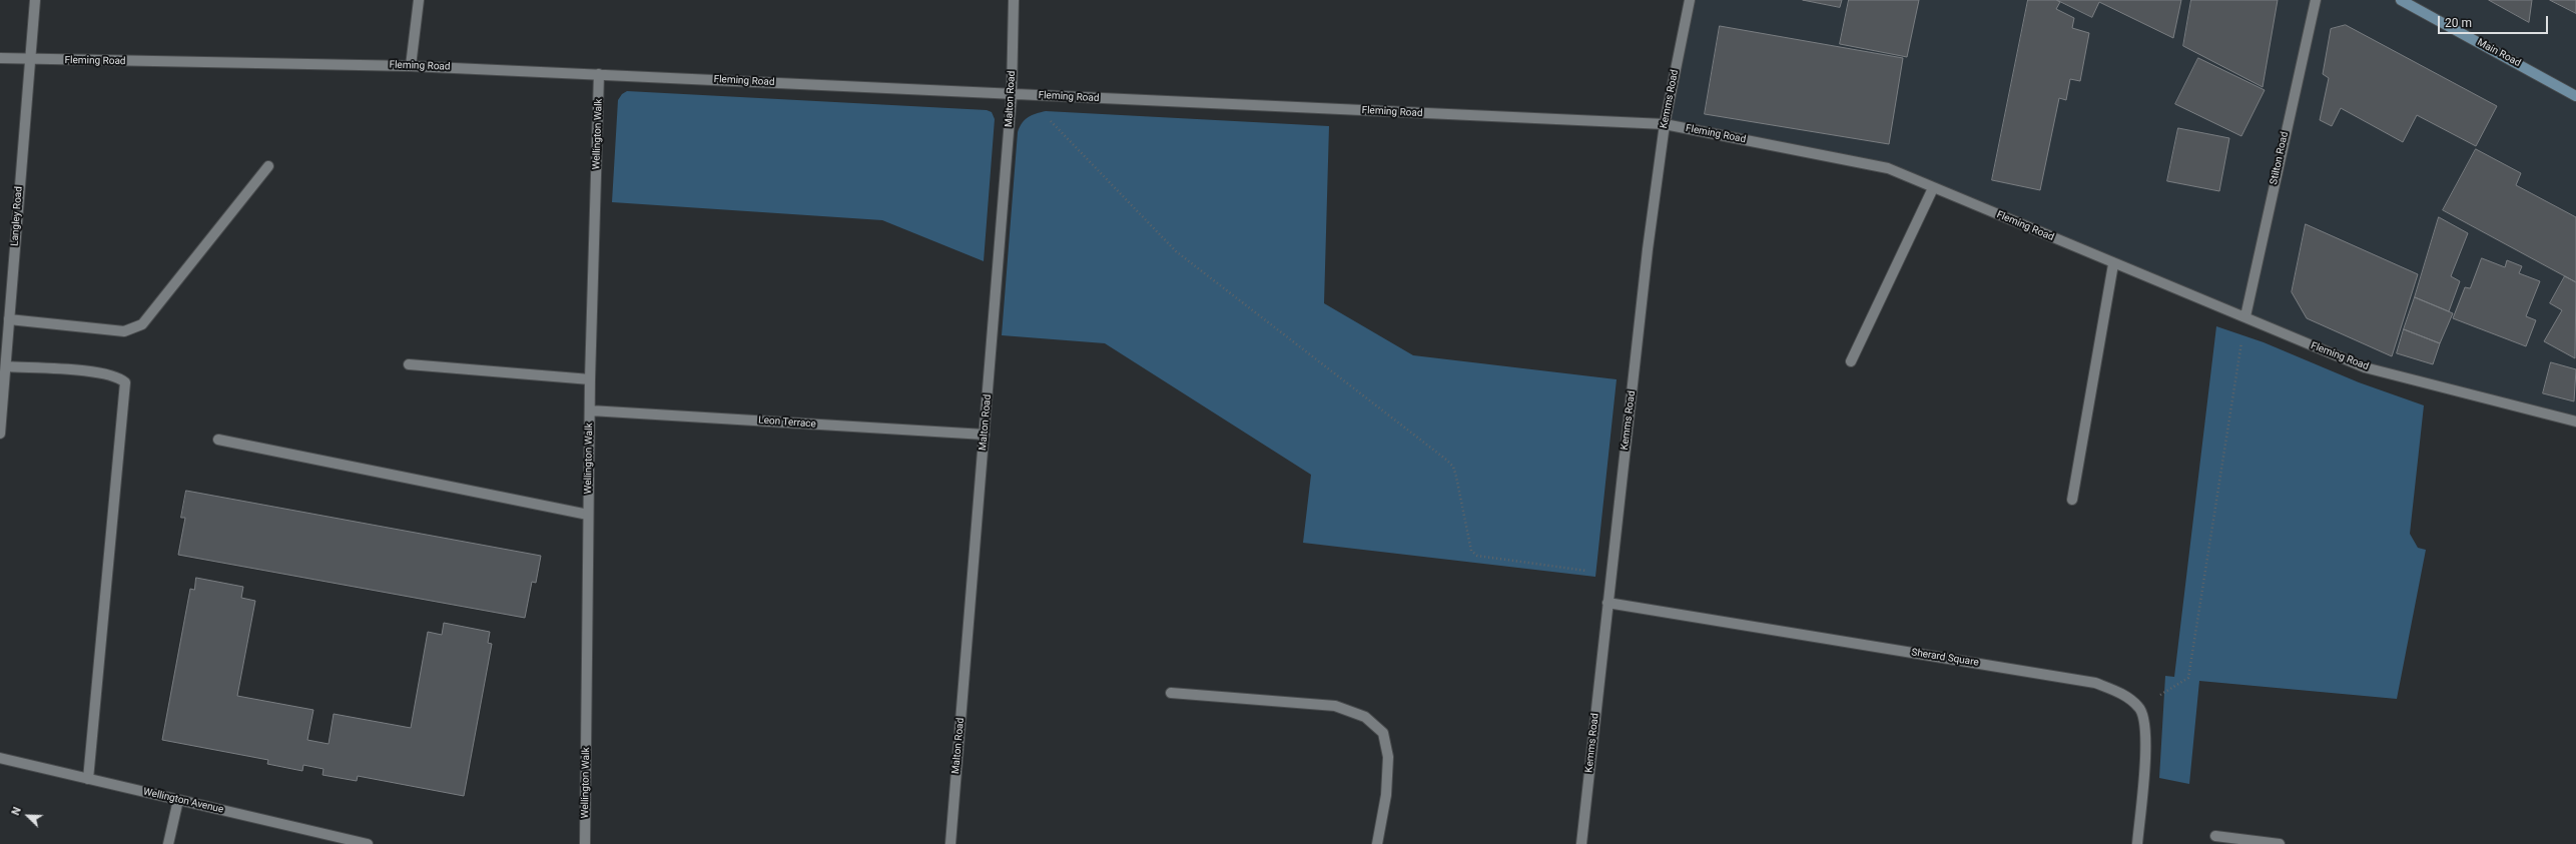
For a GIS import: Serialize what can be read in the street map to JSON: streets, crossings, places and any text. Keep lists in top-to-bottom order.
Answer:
{
  "streets": {
    "main road": ["Main Road"],
    "street": [
      "Fleming Road",
      "Malton Road",
      "Kemms Road",
      "Wellington Walk",
      "Stilton Road",
      "Langley Road",
      "Leon Terrace",
      "Sherard Square",
      "Wellington Avenue"
    ]
  },
  "crossings": [
    ["Fleming Road", "Malton Road"],
    ["Fleming Road", "Kemms Road"],
    ["Fleming Road", "Wellington Walk"],
    ["Fleming Road", "Stilton Road"],
    ["Fleming Road", "Langley Road"],
    ["Malton Road", "Leon Terrace"],
    ["Kemms Road", "Sherard Square"],
    ["Wellington Walk", "Leon Terrace"]
  ],
  "scale_bar": "20 m",
  "north": "top left"
}
